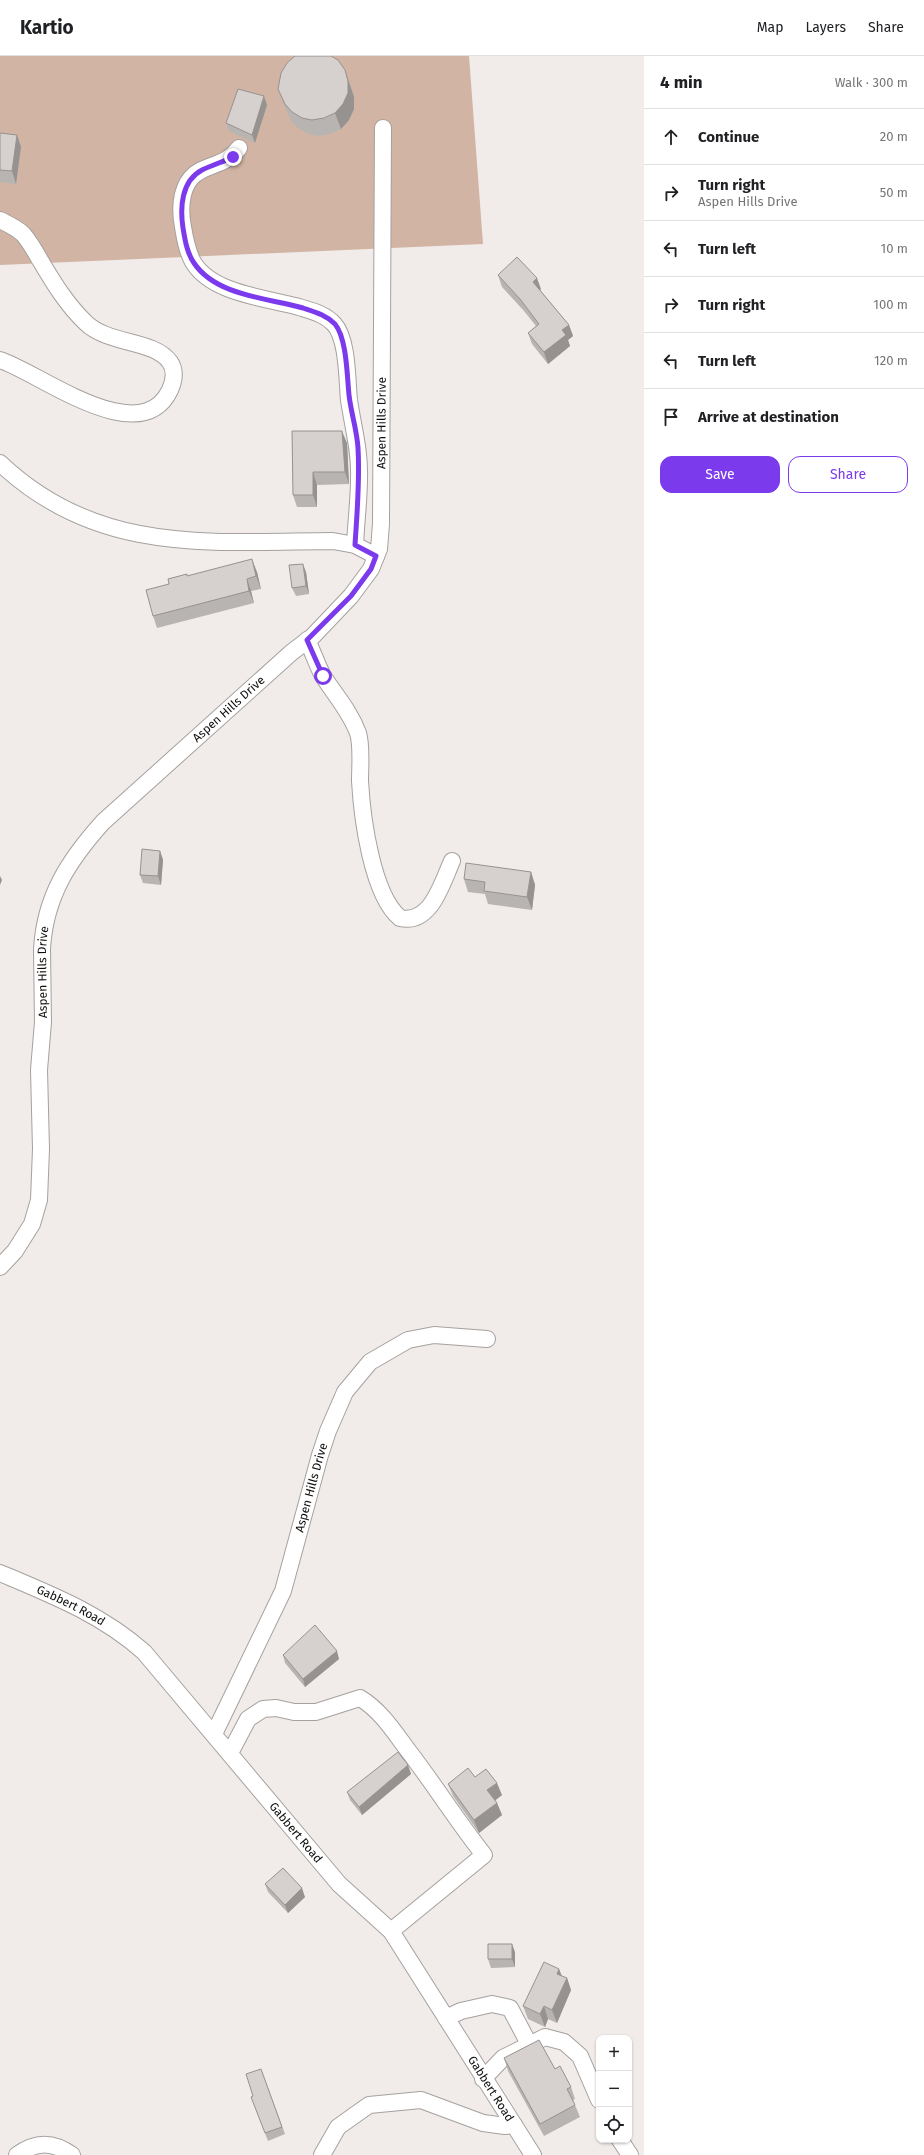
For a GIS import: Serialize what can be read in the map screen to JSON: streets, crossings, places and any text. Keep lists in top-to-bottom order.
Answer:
{
  "streets": {
    "street": ["Aspen Hills Drive", "Gabbert Road"]
  },
  "crossings": [
    ["Aspen Hills Drive", "Gabbert Road"]
  ],
  "page": {
    "header": "Kartio",
    "nav": ["Map", "Layers", "Share"],
    "heading": ["4 min", "Walk · 300 m"],
    "list": [
      ["Continue", "20 m"],
      ["Turn right", "Aspen Hills Drive", "50 m"],
      ["Turn left", "10 m"],
      ["Turn right", "100 m"],
      ["Turn left", "120 m"],
      "Arrive at destination"
    ],
    "buttons": ["Save", "Share"],
    "map_buttons": ["+", "−"]
  }
}
